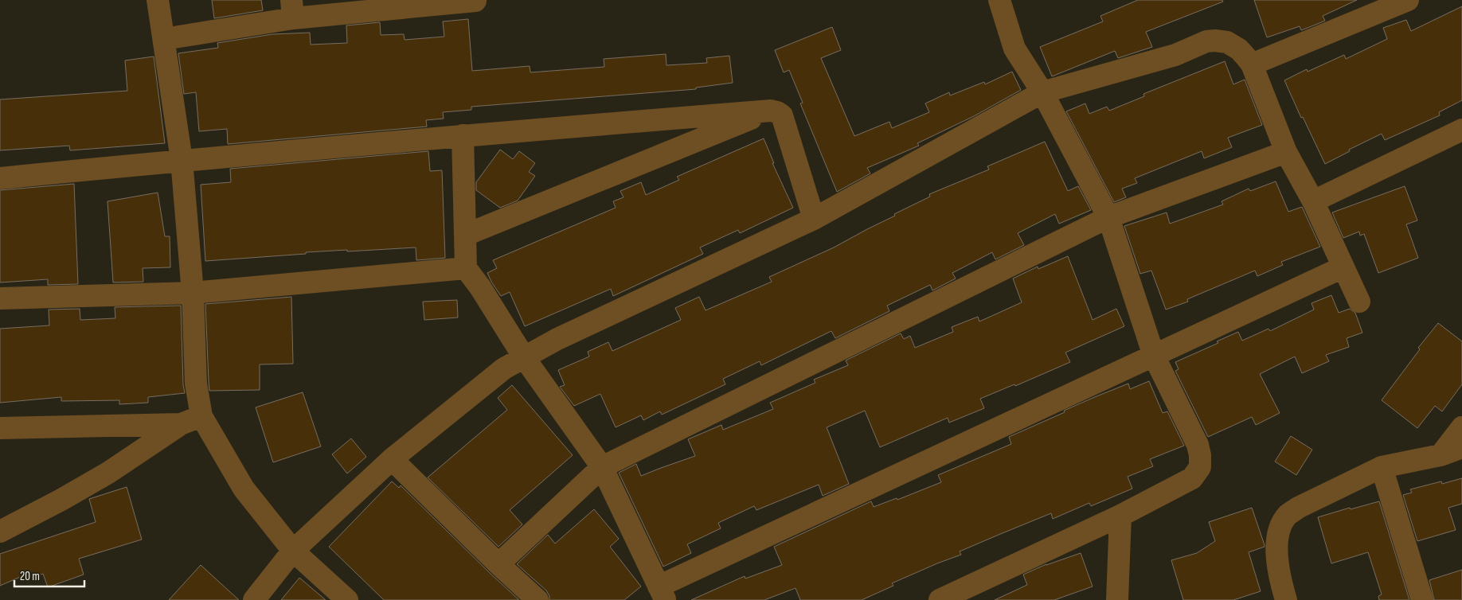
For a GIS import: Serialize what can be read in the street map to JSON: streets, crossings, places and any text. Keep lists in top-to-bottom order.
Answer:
{
  "scale_bar": "20 m"
}
